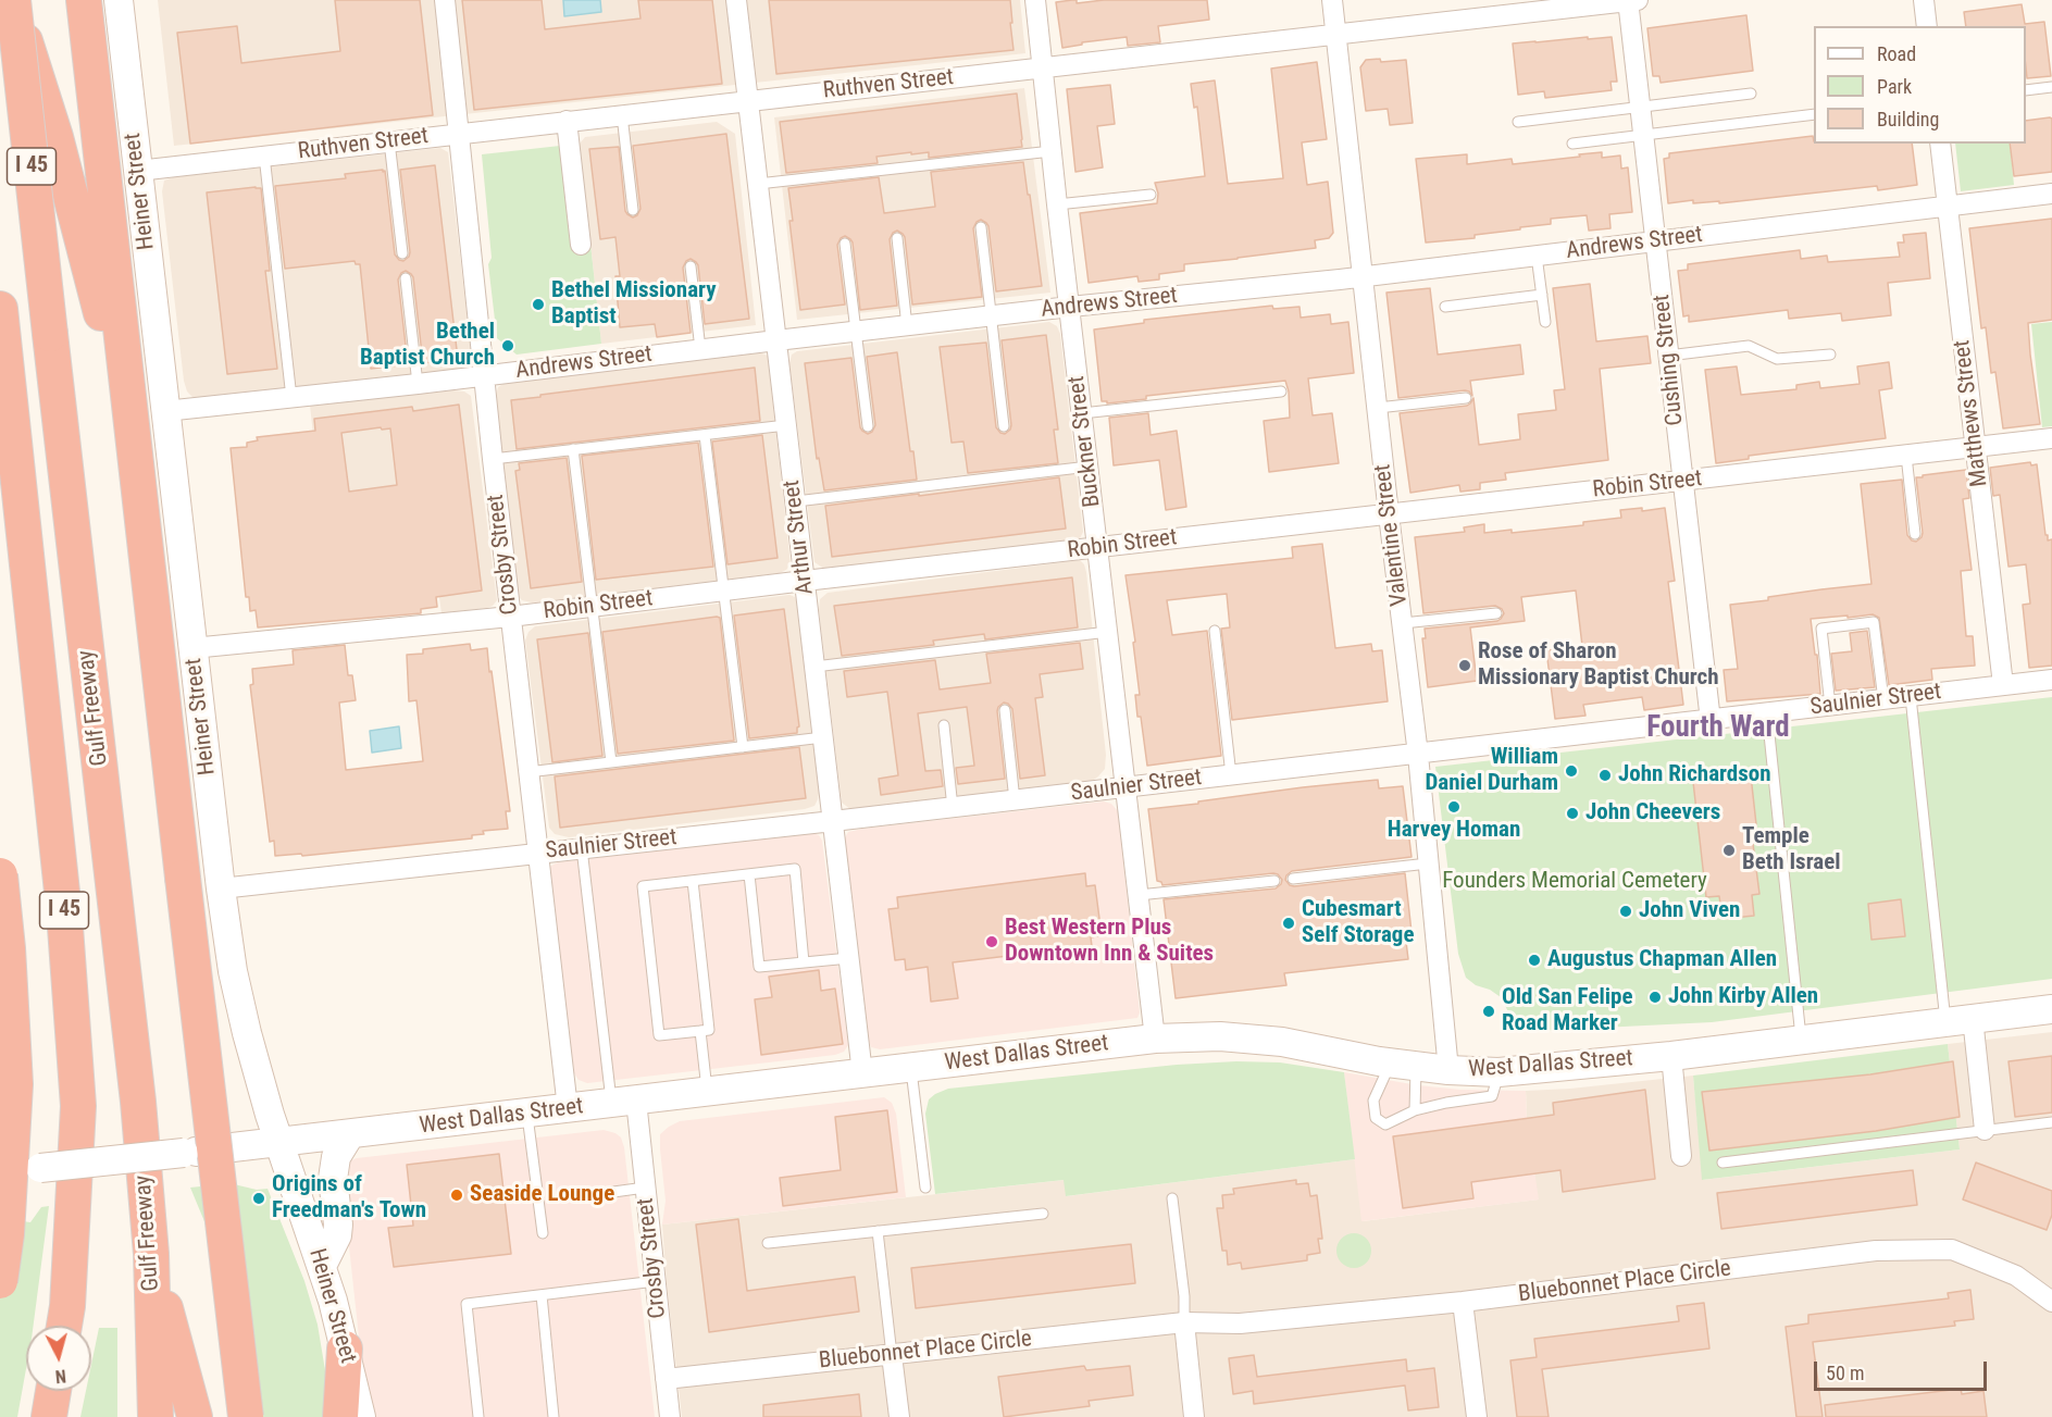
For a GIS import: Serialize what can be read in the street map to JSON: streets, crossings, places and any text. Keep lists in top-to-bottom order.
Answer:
{
  "streets": {
    "highway": ["I 45", "Gulf Freeway"],
    "main road": ["Heiner Street", "West Dallas Street"],
    "street": [
      "Ruthven Street",
      "Andrews Street",
      "Cushing Street",
      "Matthews Street",
      "Buckner Street",
      "Robin Street",
      "Valentine Street",
      "Arthur Street",
      "Crosby Street",
      "Saulnier Street",
      "Bluebonnet Place Circle"
    ]
  },
  "crossings": [
    ["Ruthven Street", "Heiner Street"],
    ["Ruthven Street", "Cushing Street"],
    ["Ruthven Street", "Buckner Street"],
    ["Ruthven Street", "Valentine Street"],
    ["Ruthven Street", "Arthur Street"],
    ["Ruthven Street", "Crosby Street"],
    ["Heiner Street", "Andrews Street"],
    ["Heiner Street", "Robin Street"],
    ["Heiner Street", "Saulnier Street"],
    ["Heiner Street", "West Dallas Street"],
    ["Andrews Street", "Cushing Street"],
    ["Andrews Street", "Matthews Street"],
    ["Andrews Street", "Buckner Street"],
    ["Andrews Street", "Valentine Street"],
    ["Andrews Street", "Arthur Street"],
    ["Andrews Street", "Crosby Street"],
    ["Cushing Street", "Robin Street"],
    ["Cushing Street", "Saulnier Street"],
    ["Matthews Street", "Robin Street"],
    ["Matthews Street", "Saulnier Street"],
    ["Buckner Street", "Robin Street"],
    ["Buckner Street", "Saulnier Street"],
    ["Buckner Street", "West Dallas Street"],
    ["Robin Street", "Valentine Street"],
    ["Robin Street", "Arthur Street"],
    ["Robin Street", "Crosby Street"],
    ["Valentine Street", "Saulnier Street"],
    ["Valentine Street", "West Dallas Street"],
    ["Arthur Street", "Saulnier Street"],
    ["Arthur Street", "West Dallas Street"],
    ["Crosby Street", "Saulnier Street"],
    ["Crosby Street", "West Dallas Street"],
    ["Crosby Street", "Bluebonnet Place Circle"]
  ],
  "districts": ["Fourth Ward"],
  "parks": ["Founders Memorial Cemetery"],
  "places": [
    "Bethel Missionary Baptist",
    "Bethel Baptist Church",
    "Rose of Sharon Missionary Baptist Church",
    "William Daniel Durham",
    "John Richardson",
    "Harvey Homan",
    "John Cheevers",
    "Temple Beth Israel",
    "John Viven",
    "Cubesmart Self Storage",
    "Best Western Plus Downtown Inn & Suites",
    "Augustus Chapman Allen",
    "John Kirby Allen",
    "Old San Felipe Road Marker",
    "Seaside Lounge",
    "Origins of Freedman's Town"
  ],
  "legend": ["Road", "Park", "Building"],
  "scale_bar": "50 m",
  "north": "bottom"
}
